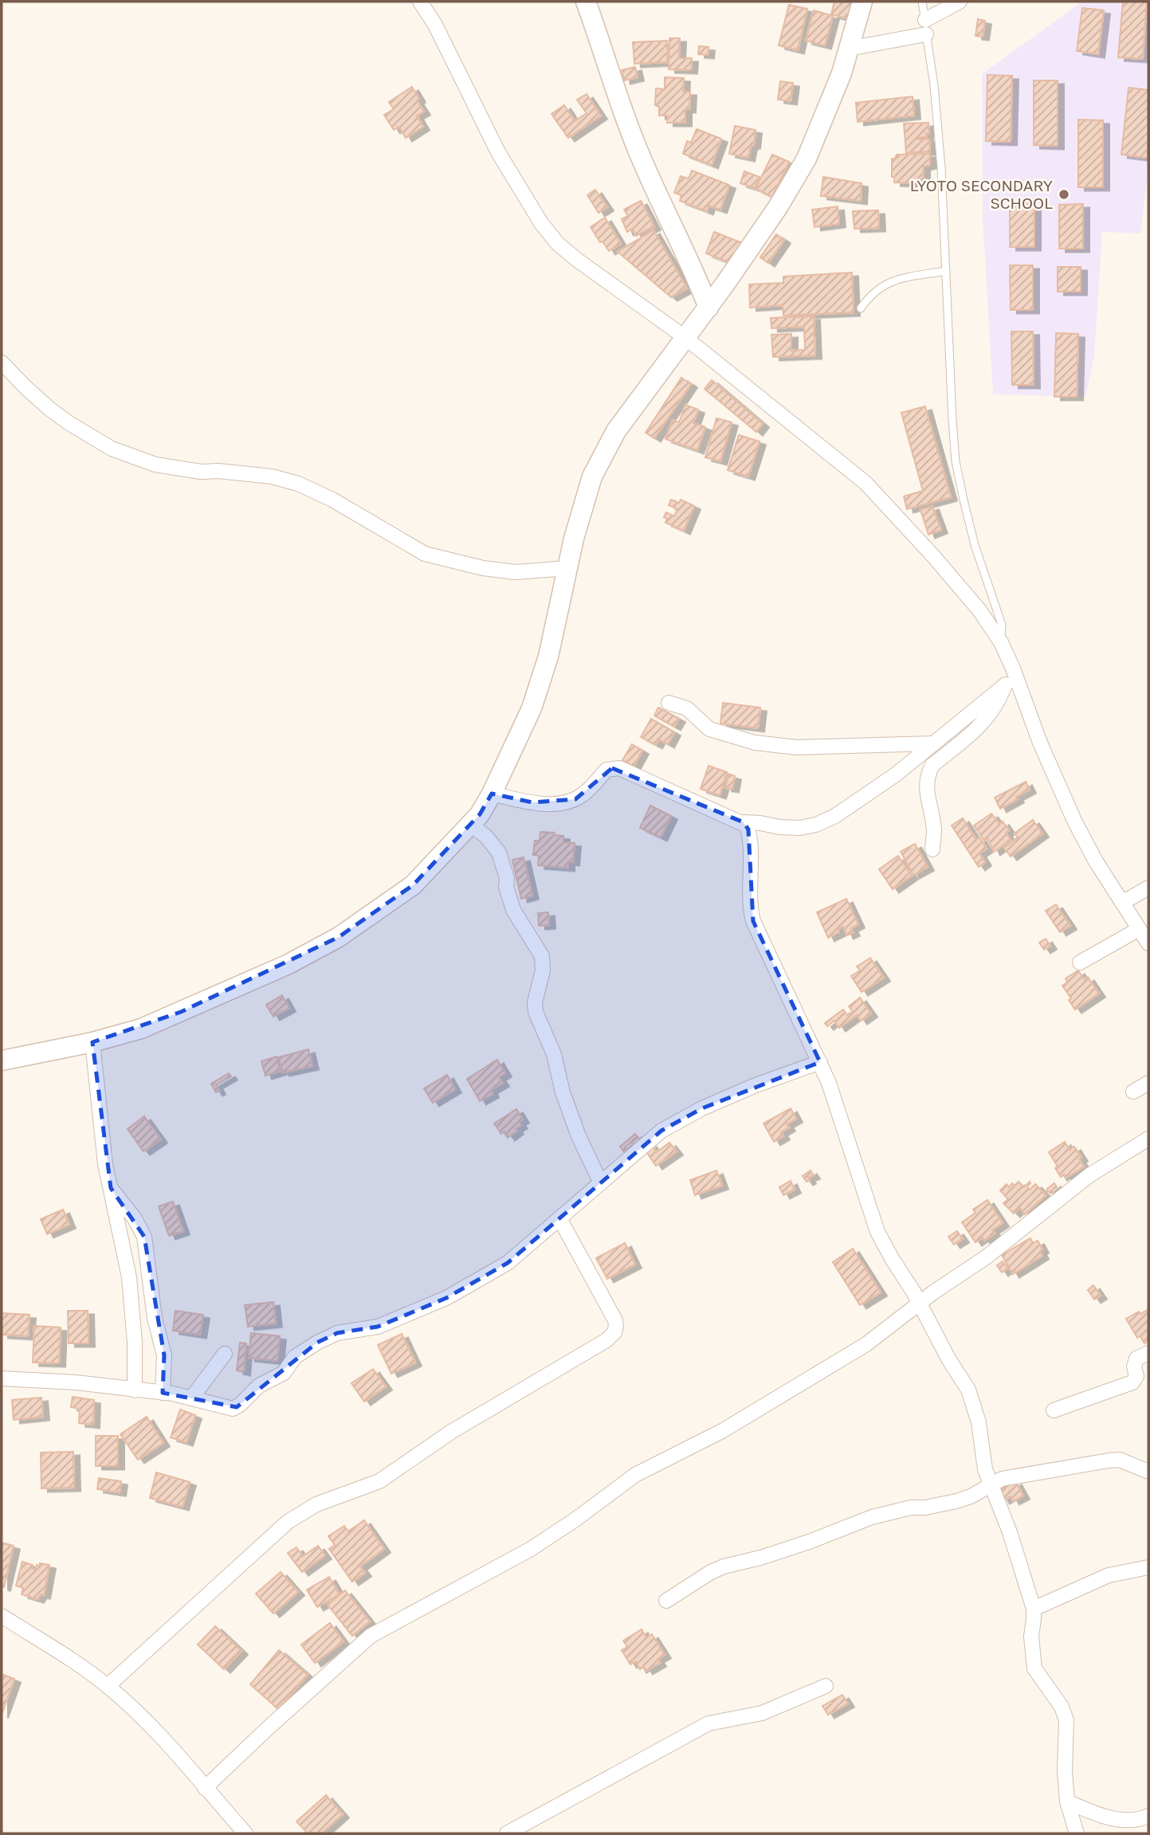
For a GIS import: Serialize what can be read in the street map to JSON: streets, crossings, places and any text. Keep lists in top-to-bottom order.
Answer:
{
  "places": ["LYOTO SECONDARY SCHOOL"]
}
